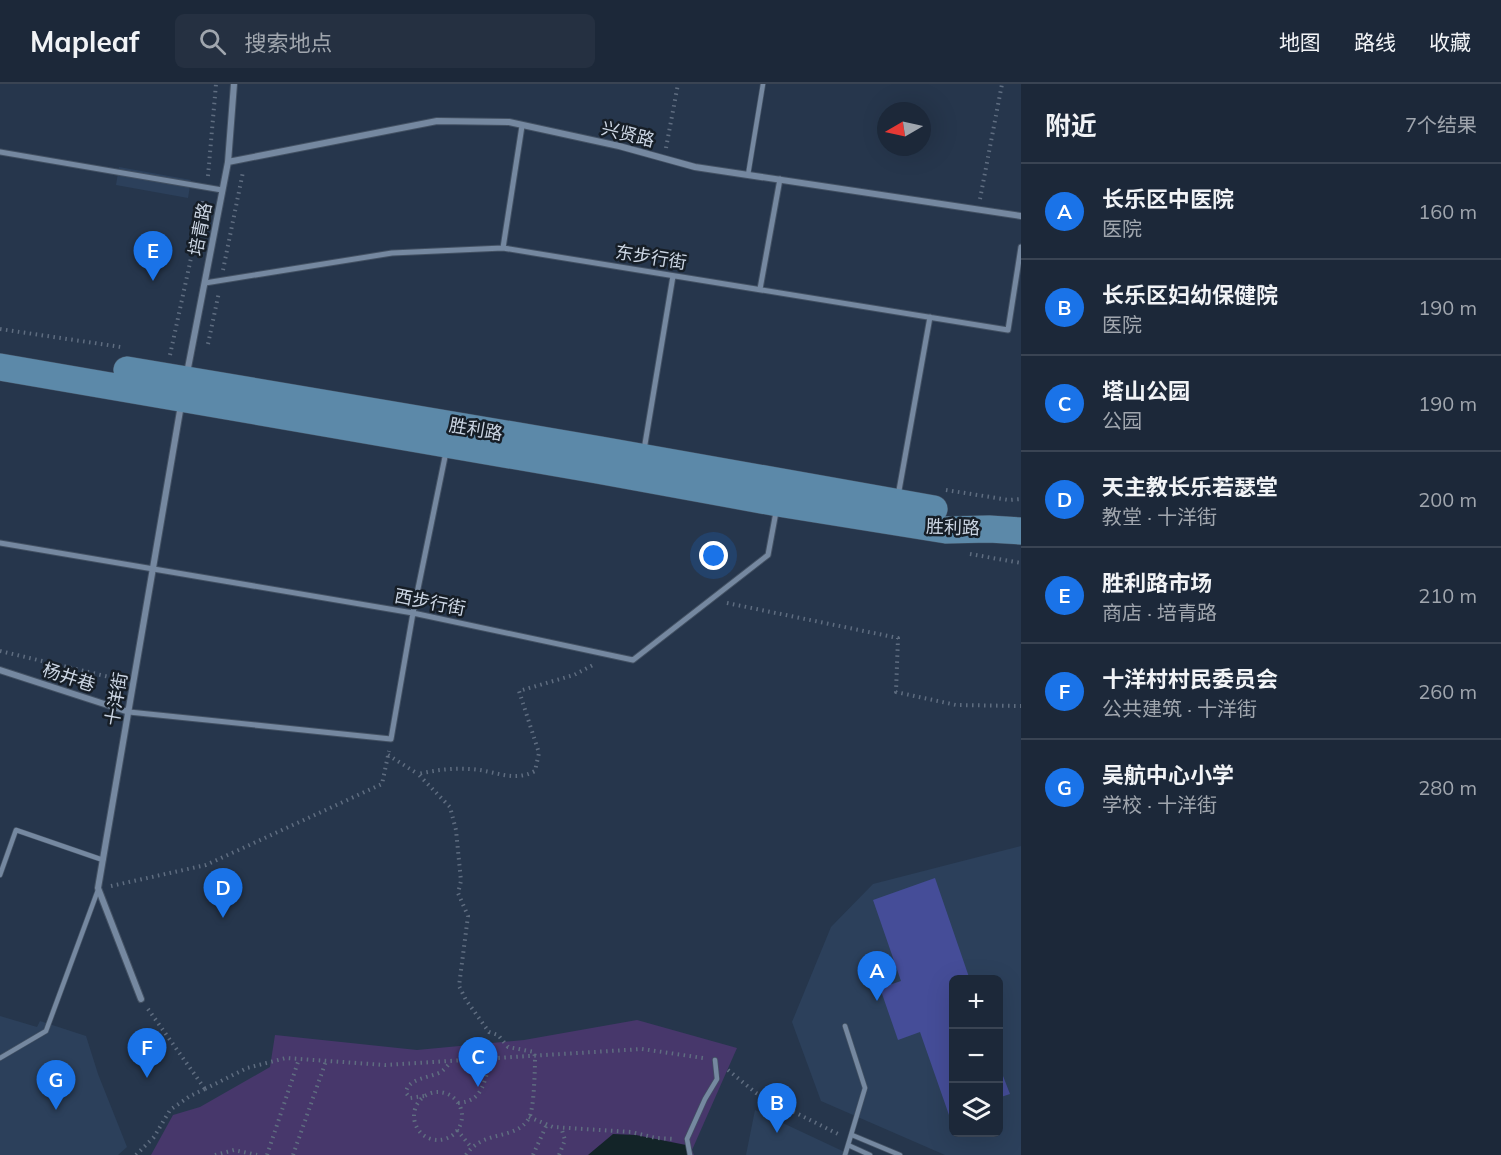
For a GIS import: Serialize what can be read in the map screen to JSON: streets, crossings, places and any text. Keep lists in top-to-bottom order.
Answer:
{
  "streets": {
    "main road": ["胜利路"],
    "street": [
      "兴贤路",
      "培青路",
      "东步行街",
      "西步行街",
      "杨井巷",
      "十洋街"
    ]
  },
  "crossings": [
    ["兴贤路", "培青路"],
    ["培青路", "东步行街"],
    ["培青路", "胜利路"],
    ["培青路", "十洋街"],
    ["胜利路", "西步行街"],
    ["胜利路", "十洋街"],
    ["西步行街", "十洋街"],
    ["杨井巷", "十洋街"]
  ],
  "north": "left",
  "page": {
    "header": "Mapleaf",
    "search": "搜索地点",
    "nav": ["地图", "路线", "收藏"],
    "heading": ["附近", "7个结果"],
    "list": [
      {
        "mark": "A",
        "name": "长乐区中医院",
        "note": "医院",
        "value": "160 m"
      },
      {
        "mark": "B",
        "name": "长乐区妇幼保健院",
        "note": "医院",
        "value": "190 m"
      },
      {
        "mark": "C",
        "name": "塔山公园",
        "note": "公园",
        "value": "190 m"
      },
      {
        "mark": "D",
        "name": "天主教长乐若瑟堂",
        "note": "教堂 · 十洋街",
        "value": "200 m"
      },
      {
        "mark": "E",
        "name": "胜利路市场",
        "note": "商店 · 培青路",
        "value": "210 m"
      },
      {
        "mark": "F",
        "name": "十洋村村民委员会",
        "note": "公共建筑 · 十洋街",
        "value": "260 m"
      },
      {
        "mark": "G",
        "name": "吴航中心小学",
        "note": "学校 · 十洋街",
        "value": "280 m"
      }
    ],
    "pins": [
      "E",
      "D",
      "A",
      "F",
      "C",
      "G",
      "B"
    ],
    "map_buttons": ["+", "−"]
  }
}
